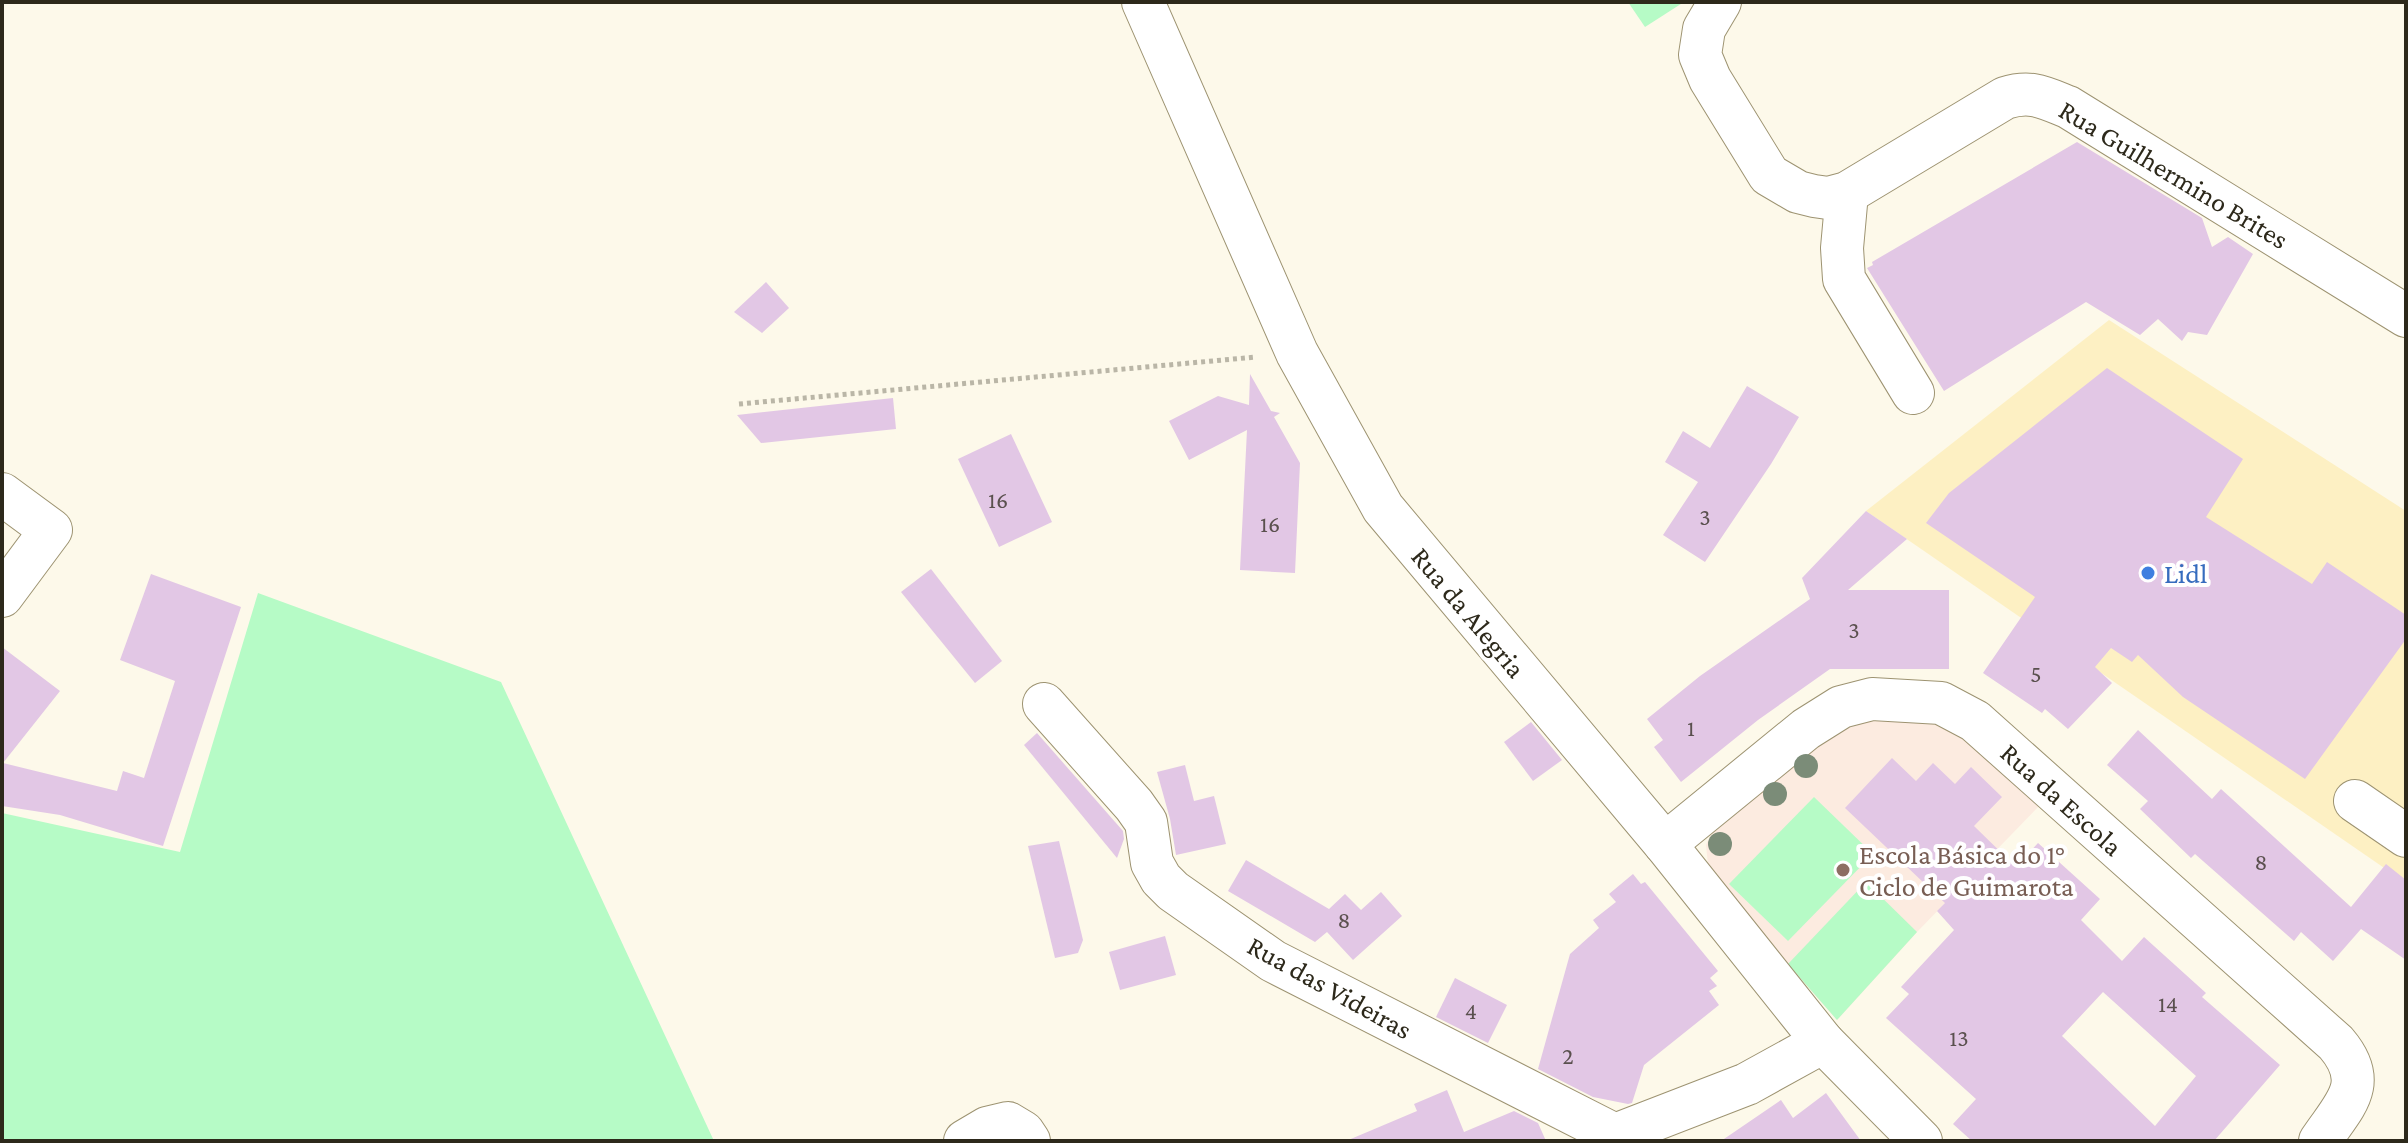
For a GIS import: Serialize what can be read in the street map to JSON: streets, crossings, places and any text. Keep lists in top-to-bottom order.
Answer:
{
  "streets": {
    "street": [
      "Rua Guilhermino Brites",
      "Rua da Alegria",
      "Rua da Escola",
      "Rua das Videiras"
    ]
  },
  "crossings": [
    ["Rua da Alegria", "Rua da Escola"]
  ],
  "places": ["Lidl", "Escola Básica do 1° Ciclo de Guimarota"],
  "house_numbers": [
    "16",
    "3",
    "16",
    "3",
    "5",
    "1",
    "8",
    "8",
    "14",
    "4",
    "13",
    "2"
  ]
}
